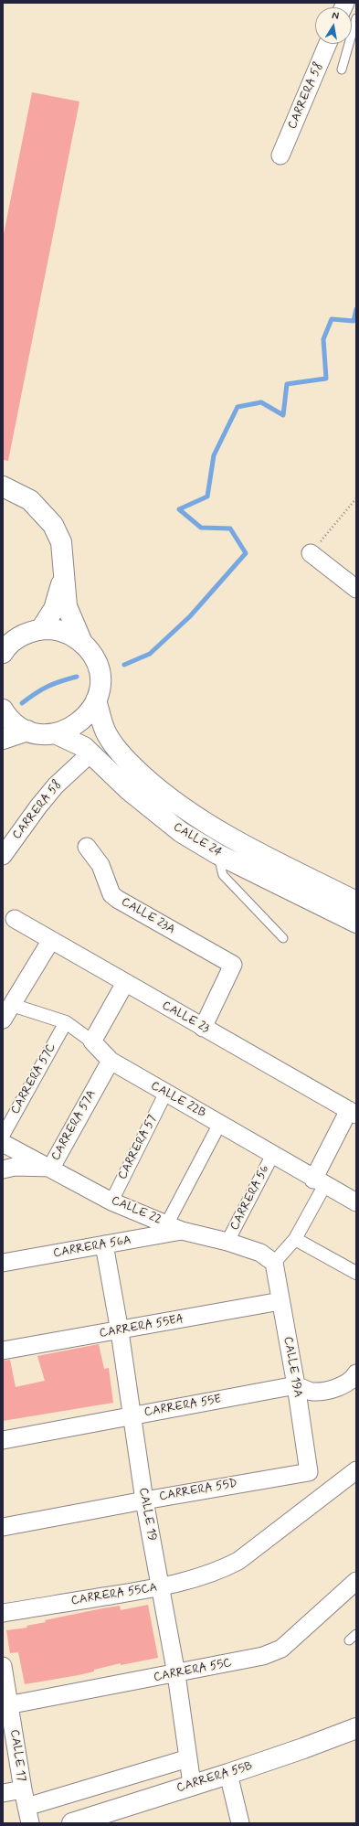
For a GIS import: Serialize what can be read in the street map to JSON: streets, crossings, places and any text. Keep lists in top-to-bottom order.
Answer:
{
  "streets": {
    "main road": ["CALLE 24", "CARRERA 55B"],
    "street": [
      "CARRERA 58",
      "CALLE 23A",
      "CALLE 23",
      "CARRERA 57C",
      "CALLE 22B",
      "CARRERA 57A",
      "CARRERA 57",
      "CARRERA 56",
      "CALLE 22",
      "CARRERA 56A",
      "CARRERA 55EA",
      "CALLE 19A",
      "CARRERA 55E",
      "CARRERA 55D",
      "CALLE 19",
      "CARRERA 55CA",
      "CARRERA 55C",
      "CALLE 17"
    ]
  },
  "crossings": [
    ["CARRERA 58", "CALLE 24"],
    ["CALLE 23A", "CALLE 23"],
    ["CARRERA 57C", "CALLE 22B"],
    ["CALLE 22B", "CARRERA 57A"],
    ["CALLE 22B", "CARRERA 57"],
    ["CALLE 22B", "CARRERA 56"],
    ["CARRERA 57A", "CALLE 22"],
    ["CARRERA 57", "CALLE 22"],
    ["CARRERA 56", "CALLE 22"],
    ["CALLE 22", "CARRERA 56A"],
    ["CALLE 22", "CALLE 19A"],
    ["CARRERA 56A", "CALLE 19"],
    ["CARRERA 55EA", "CALLE 19A"],
    ["CARRERA 55EA", "CALLE 19"],
    ["CALLE 19A", "CARRERA 55E"],
    ["CALLE 19A", "CARRERA 55D"],
    ["CARRERA 55E", "CALLE 19"],
    ["CARRERA 55D", "CALLE 19"],
    ["CALLE 19", "CARRERA 55CA"],
    ["CALLE 19", "CARRERA 55C"],
    ["CALLE 19", "CARRERA 55B"],
    ["CARRERA 55C", "CALLE 17"]
  ],
  "north": "top"
}
